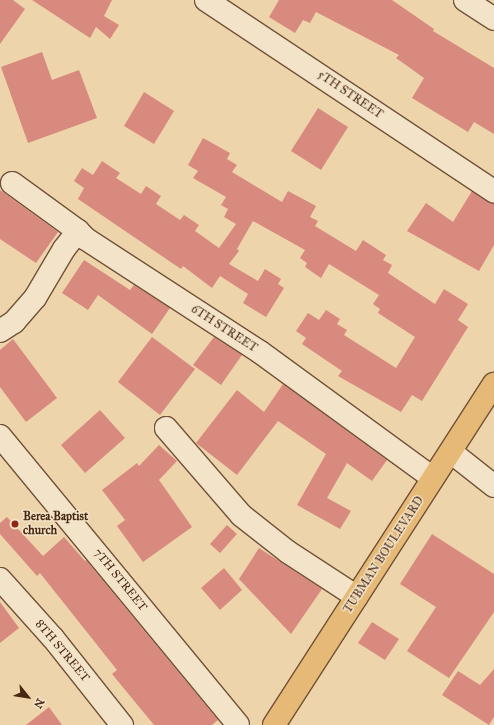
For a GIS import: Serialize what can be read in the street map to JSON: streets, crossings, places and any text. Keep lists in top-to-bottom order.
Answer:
{
  "streets": {
    "highway": ["TUBMAN BOULEVARD"],
    "street": [
      "5TH STREET",
      "6TH STREET",
      "7TH STREET",
      "8TH STREET"
    ]
  },
  "crossings": [
    ["6TH STREET", "TUBMAN BOULEVARD"]
  ],
  "places": ["Berea Baptist church"],
  "north": "bottom right"
}
